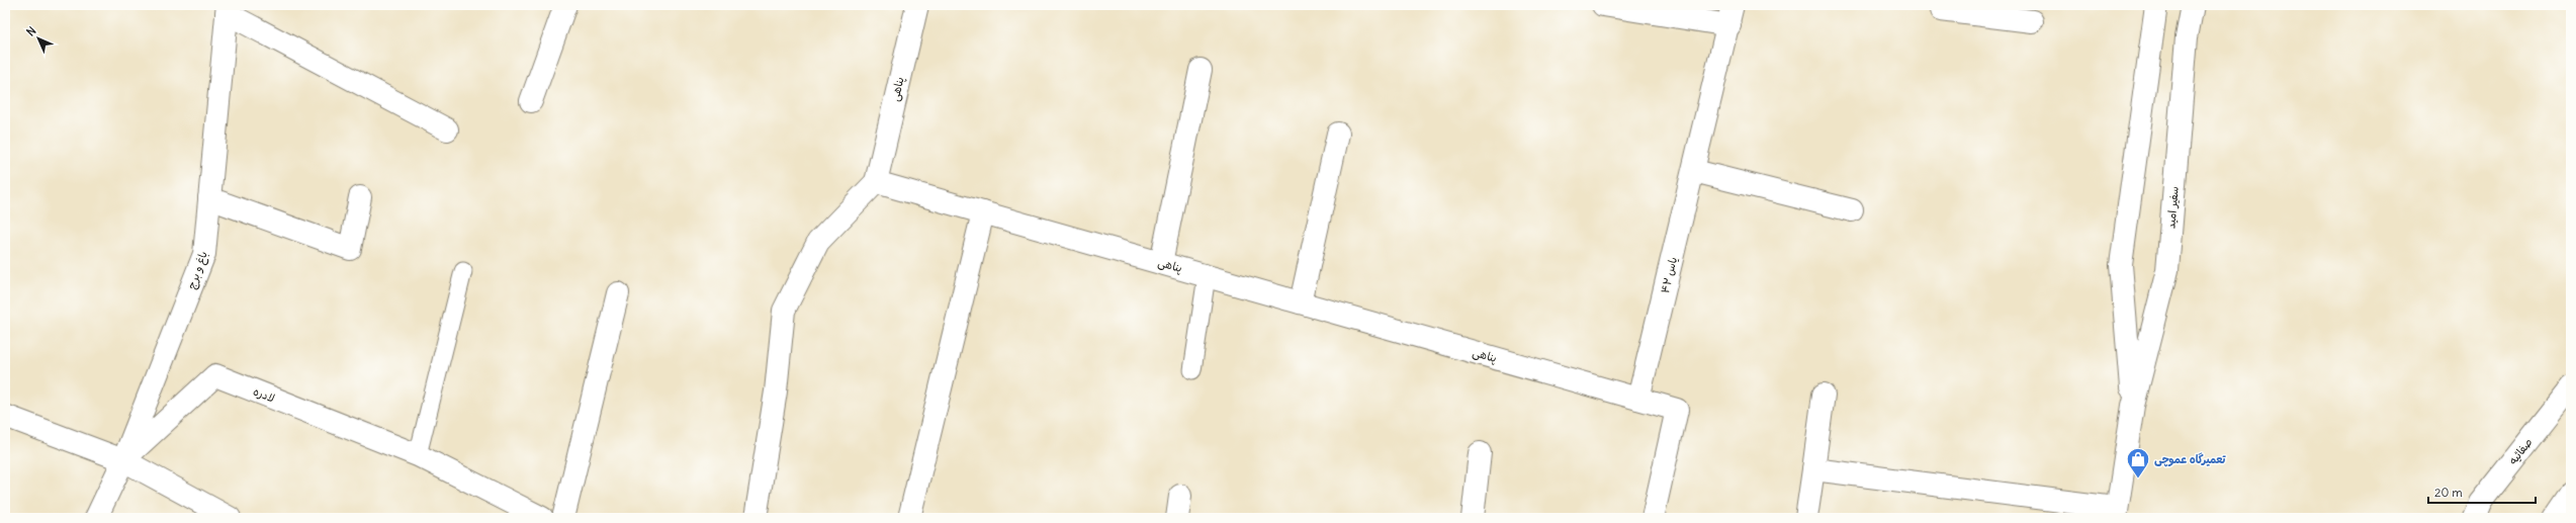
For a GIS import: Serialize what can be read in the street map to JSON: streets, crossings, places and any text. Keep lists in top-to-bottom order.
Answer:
{
  "streets": {
    "street": [
      "پناهی",
      "سفیر امید",
      "باغ و برج",
      "یاس ۴۲",
      "لادره",
      "صفائیه"
    ]
  },
  "crossings": [
    ["پناهی", "یاس ۴۲"],
    ["باغ و برج", "لادره"]
  ],
  "places": {
    "shop": ["تعمیرگاه عموچی"]
  },
  "scale_bar": "20 m",
  "north": "top left"
}
